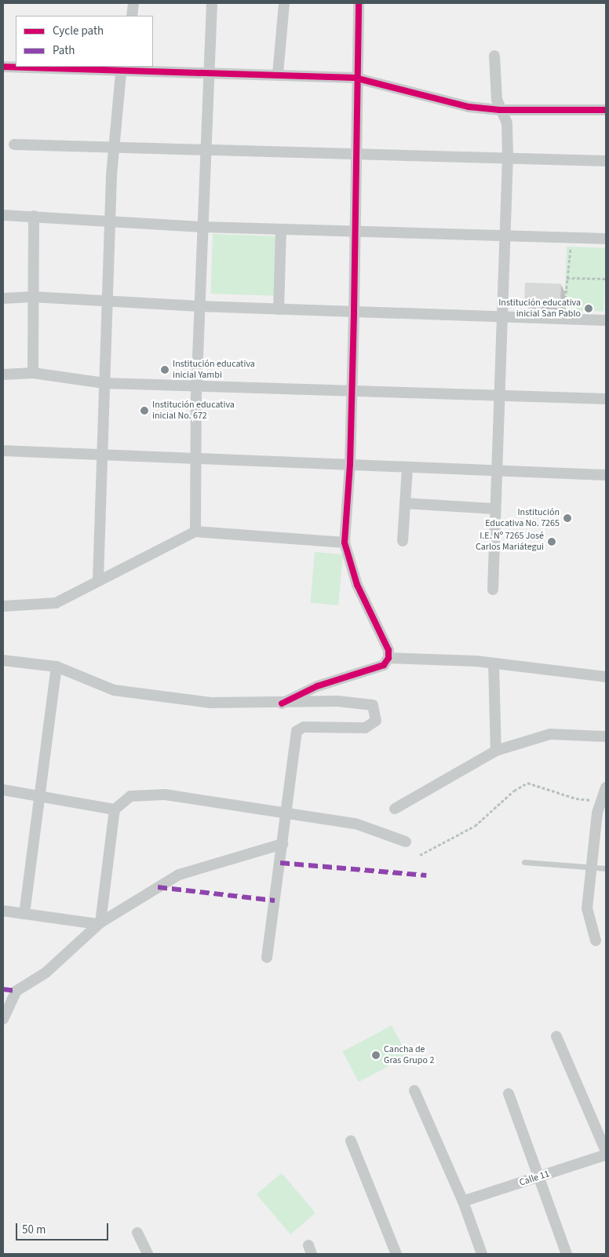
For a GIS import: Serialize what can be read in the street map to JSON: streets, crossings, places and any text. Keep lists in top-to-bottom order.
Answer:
{
  "streets": {
    "street": ["Calle 11"]
  },
  "places": [
    "Institución educativa inicial San Pablo",
    "Institución educativa inicial Yambi",
    "Institución educativa inicial No. 672",
    "Institución Educativa No. 7265",
    "I.E. Nº 7265 José Carlos Mariátegui",
    "Cancha de Gras Grupo 2"
  ],
  "legend": ["Cycle path", "Path"],
  "scale_bar": "50 m"
}
